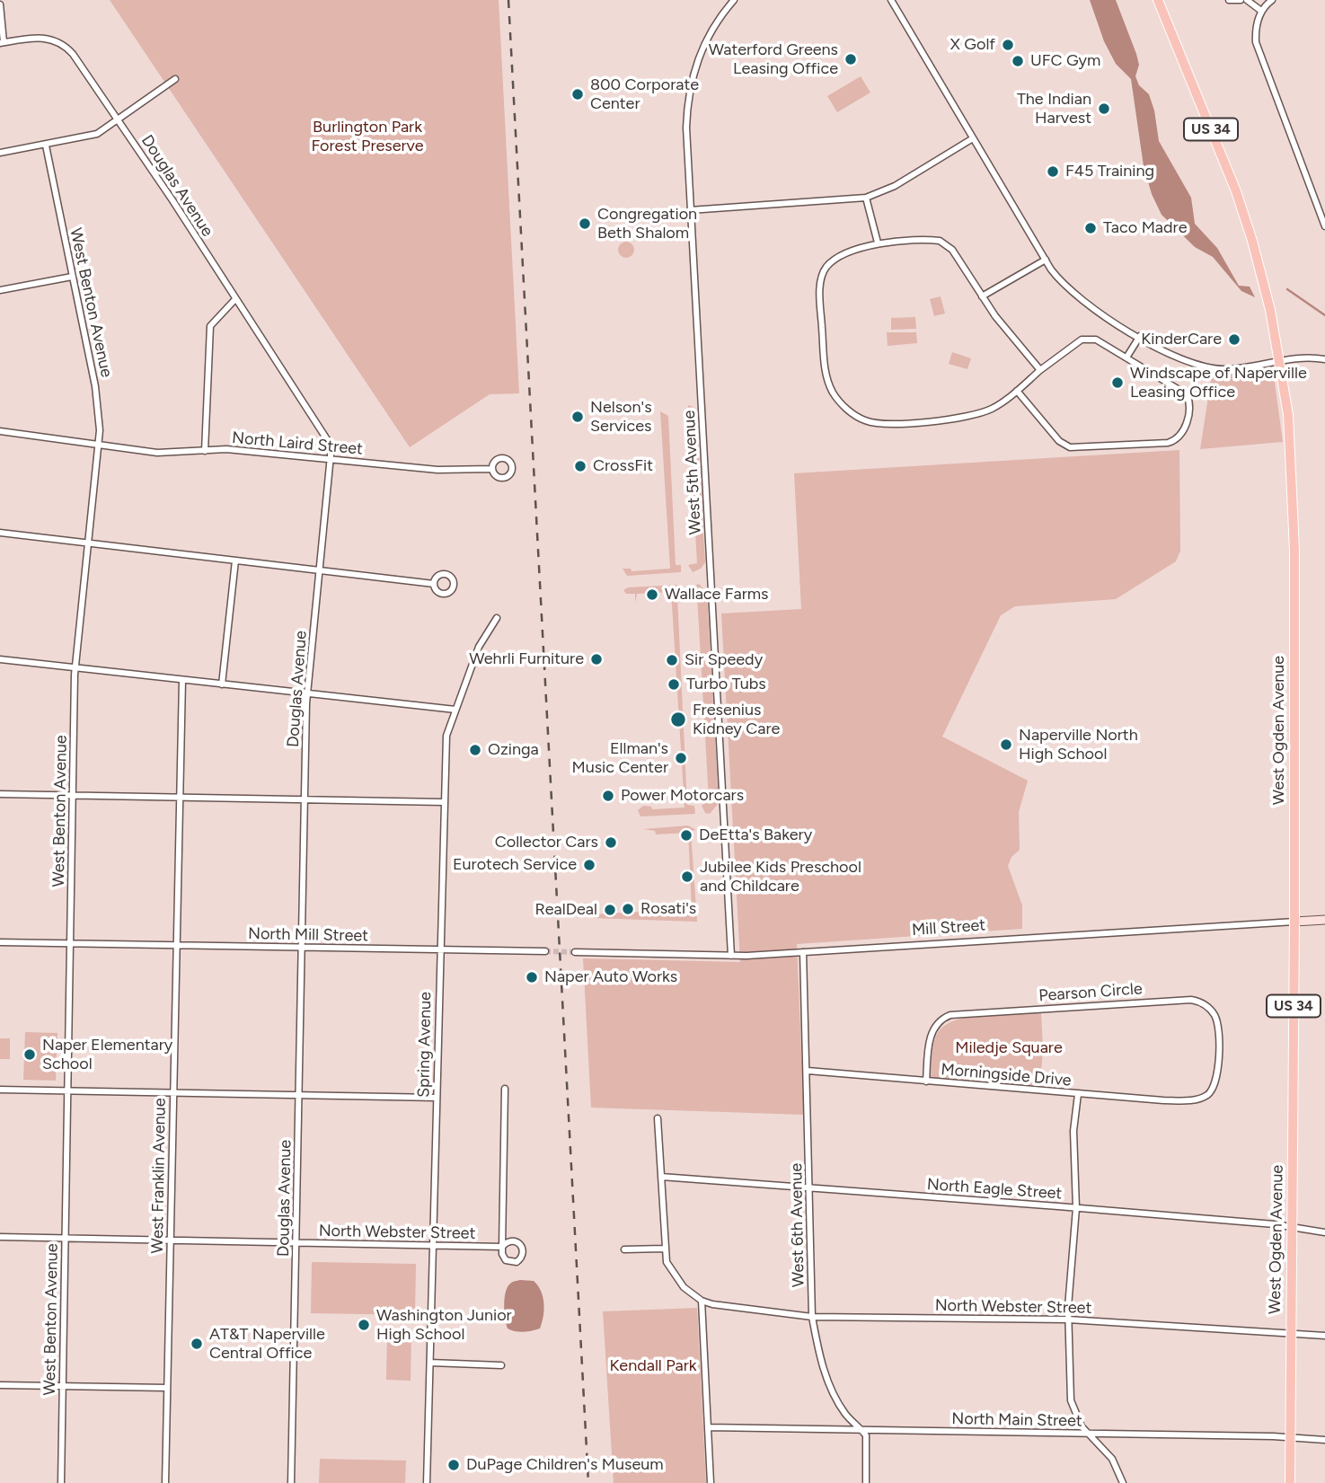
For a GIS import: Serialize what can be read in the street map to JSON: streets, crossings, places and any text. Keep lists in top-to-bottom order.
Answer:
{
  "streets": {
    "main road": ["US 34", "West Ogden Avenue", "Mill Street"],
    "street": [
      "Douglas Avenue",
      "West Benton Avenue",
      "North Laird Street",
      "West 5th Avenue",
      "North Mill Street",
      "Pearson Circle",
      "Spring Avenue",
      "Morningside Drive",
      "West Franklin Avenue",
      "North Eagle Street",
      "West 6th Avenue",
      "North Webster Street",
      "North Main Street"
    ]
  },
  "crossings": [
    ["Douglas Avenue", "North Laird Street"],
    ["Douglas Avenue", "North Mill Street"],
    ["Douglas Avenue", "North Webster Street"],
    ["West Benton Avenue", "North Laird Street"],
    ["West Benton Avenue", "North Mill Street"],
    ["West Benton Avenue", "North Webster Street"],
    ["West 5th Avenue", "Mill Street"],
    ["West Ogden Avenue", "Mill Street"],
    ["West Ogden Avenue", "North Eagle Street"],
    ["West Ogden Avenue", "North Webster Street"],
    ["West Ogden Avenue", "North Main Street"],
    ["Mill Street", "West 6th Avenue"],
    ["North Mill Street", "Spring Avenue"],
    ["North Mill Street", "West Franklin Avenue"],
    ["Pearson Circle", "Morningside Drive"],
    ["Spring Avenue", "North Webster Street"],
    ["Morningside Drive", "West 6th Avenue"],
    ["West Franklin Avenue", "North Webster Street"],
    ["North Eagle Street", "West 6th Avenue"],
    ["West 6th Avenue", "North Webster Street"],
    ["West 6th Avenue", "North Main Street"]
  ],
  "parks": ["Burlington Park Forest Preserve", "Miledje Square", "Kendall Park"],
  "places": [
    "X Golf",
    "Waterford Greens Leasing Office",
    "UFC Gym",
    "800 Corporate Center",
    "The Indian Harvest",
    "F45 Training",
    "Congregation Beth Shalom",
    "Taco Madre",
    "KinderCare",
    "Windscape of Naperville Leasing Office",
    "Nelson's Services",
    "CrossFit",
    "Wallace Farms",
    "Wehrli Furniture",
    "Sir Speedy",
    "Turbo Tubs",
    "Fresenius Kidney Care",
    "Naperville North High School",
    "Ozinga",
    "Ellman's Music Center",
    "Power Motorcars",
    "DeEtta's Bakery",
    "Collector Cars",
    "Eurotech Service",
    "Jubilee Kids Preschool and Childcare",
    "Rosati's",
    "RealDeal",
    "Naper Auto Works",
    "Naper Elementary School",
    "Washington Junior High School",
    "AT&T Naperville Central Office",
    "DuPage Children's Museum"
  ]
}
